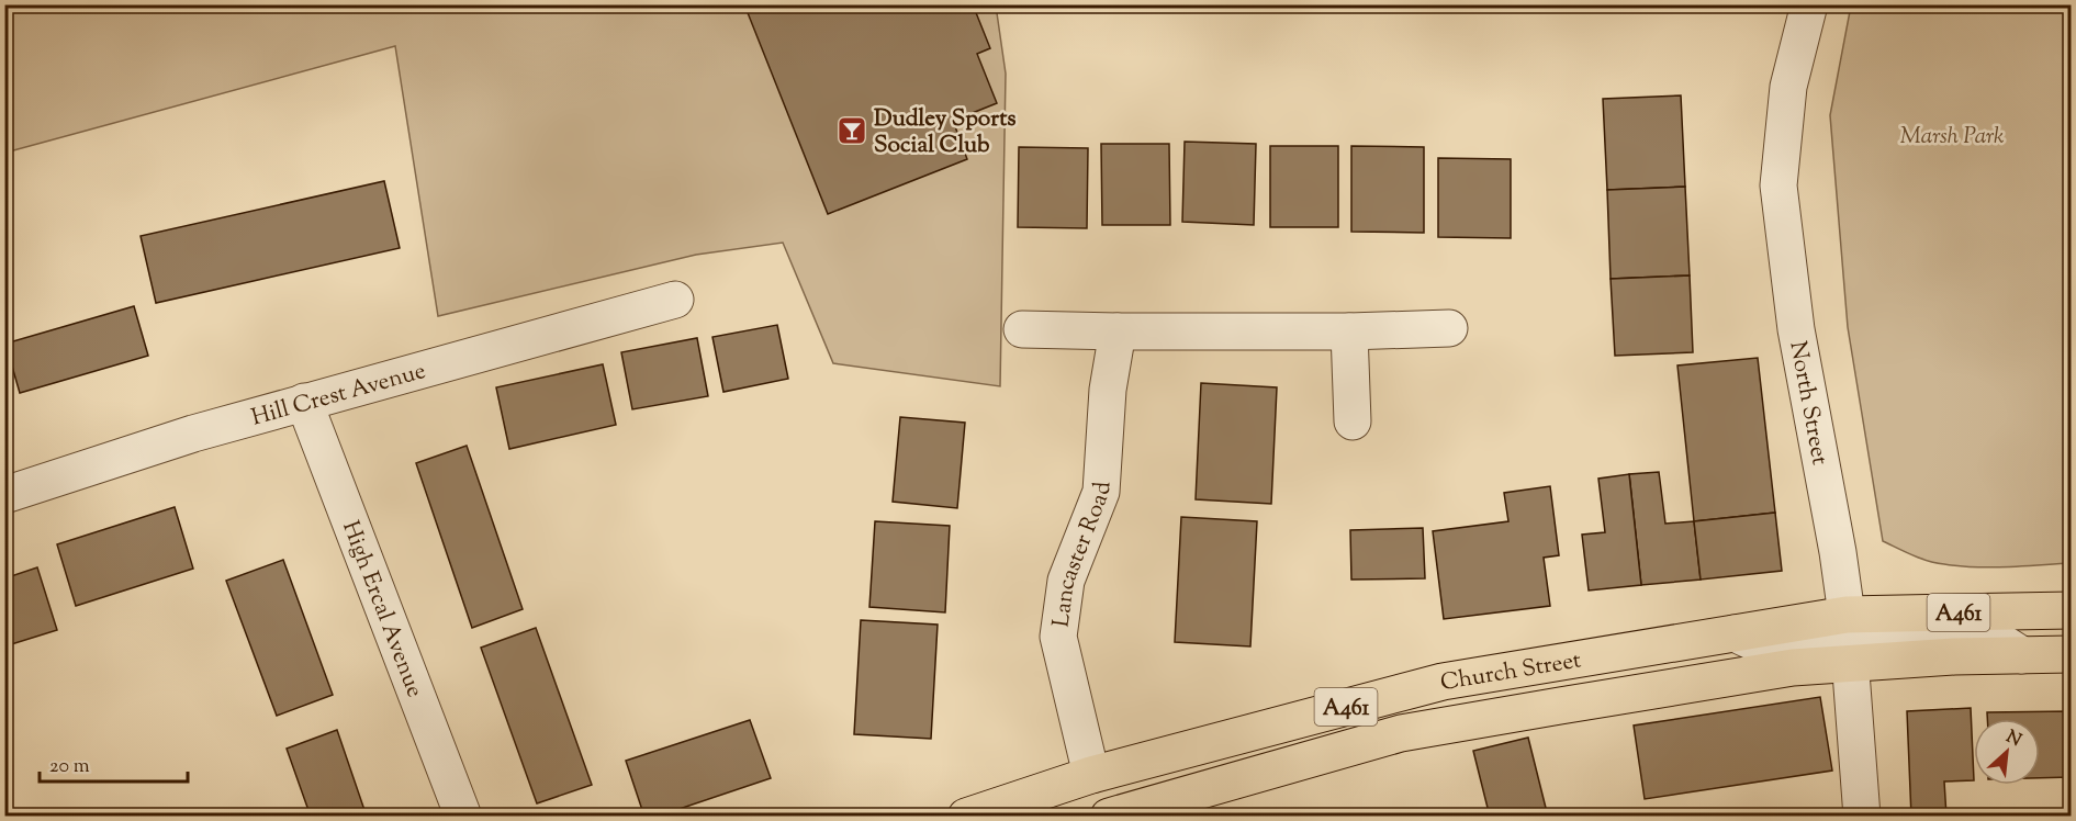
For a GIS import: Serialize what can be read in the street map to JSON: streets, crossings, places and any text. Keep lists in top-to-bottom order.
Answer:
{
  "streets": {
    "main road": ["A461", "Church Street"],
    "street": [
      "Hill Crest Avenue",
      "North Street",
      "Lancaster Road",
      "High Ercal Avenue"
    ]
  },
  "crossings": [
    ["Hill Crest Avenue", "High Ercal Avenue"],
    ["North Street", "Church Street"],
    ["Lancaster Road", "Church Street"]
  ],
  "parks": ["Marsh Park"],
  "places": {
    "bar": ["Dudley Sports Social Club"]
  },
  "scale_bar": "20 m",
  "north": "top right"
}
